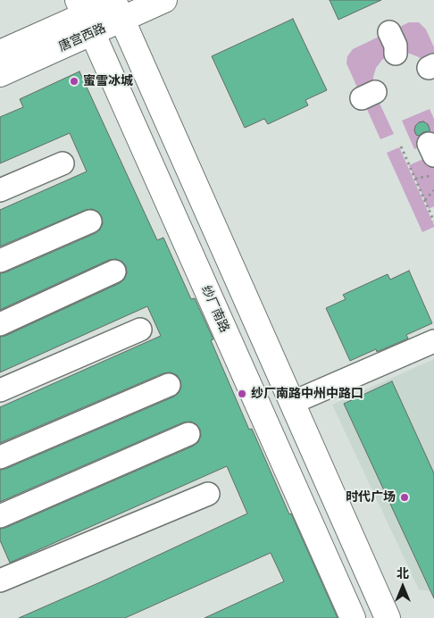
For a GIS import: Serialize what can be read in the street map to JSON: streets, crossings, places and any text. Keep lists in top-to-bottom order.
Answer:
{
  "streets": {
    "main road": ["唐宫西路", "纱厂南路"]
  },
  "crossings": [
    ["唐宫西路", "纱厂南路"]
  ],
  "places": ["蜜雪冰城", "纱厂南路中州中路口", "时代广场"],
  "north": "top"
}
